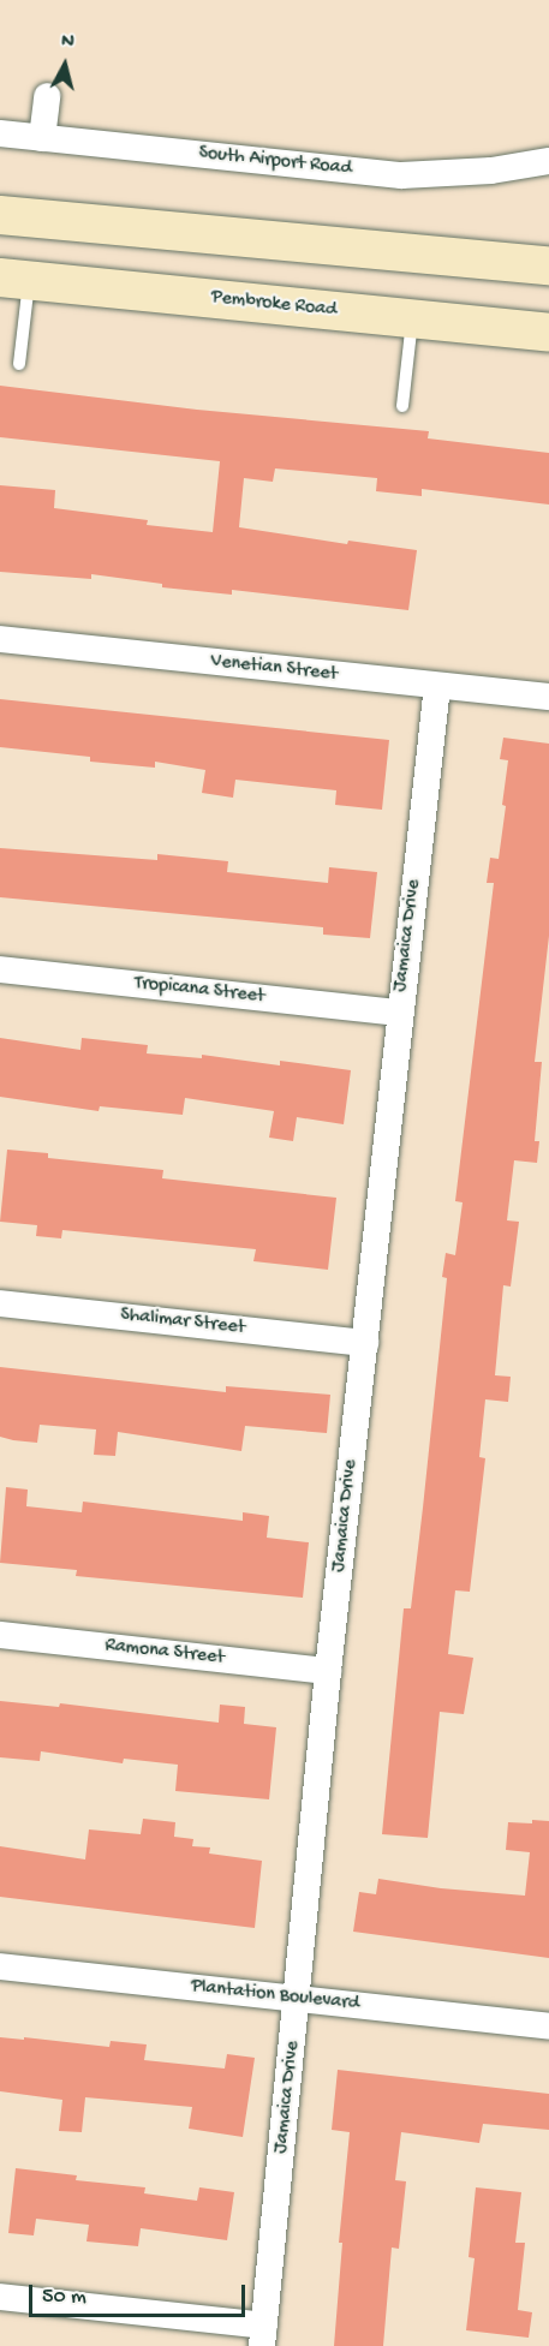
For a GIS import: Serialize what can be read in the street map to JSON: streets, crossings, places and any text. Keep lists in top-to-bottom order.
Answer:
{
  "streets": {
    "main road": ["Pembroke Road"],
    "street": [
      "South Airport Road",
      "Venetian Street",
      "Jamaica Drive",
      "Tropicana Street",
      "Shalimar Street",
      "Ramona Street",
      "Plantation Boulevard"
    ]
  },
  "crossings": [
    ["Venetian Street", "Jamaica Drive"],
    ["Jamaica Drive", "Tropicana Street"],
    ["Jamaica Drive", "Shalimar Street"],
    ["Jamaica Drive", "Ramona Street"],
    ["Jamaica Drive", "Plantation Boulevard"]
  ],
  "scale_bar": "50 m",
  "north": "top"
}
